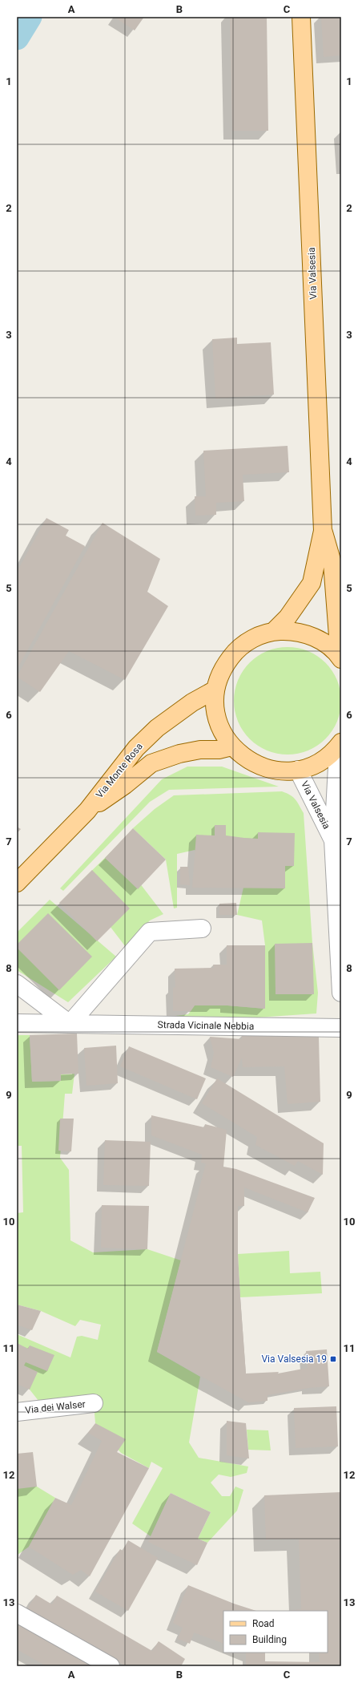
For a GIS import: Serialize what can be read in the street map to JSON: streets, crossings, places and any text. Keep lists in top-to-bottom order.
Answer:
{
  "streets": {
    "main road": ["Via Valsesia", "Via Monte Rosa"],
    "street": ["Strada Vicinale Nebbia", "Via dei Walser"]
  },
  "places": {
    "transit": ["Via Valsesia 19"]
  },
  "legend": ["Road", "Building"],
  "grid": {
    "columns": ["A", "B", "C"],
    "rows": [
      "1",
      "2",
      "3",
      "4",
      "5",
      "6",
      "7",
      "8",
      "9",
      "10",
      "11",
      "12",
      "13"
    ]
  }
}
